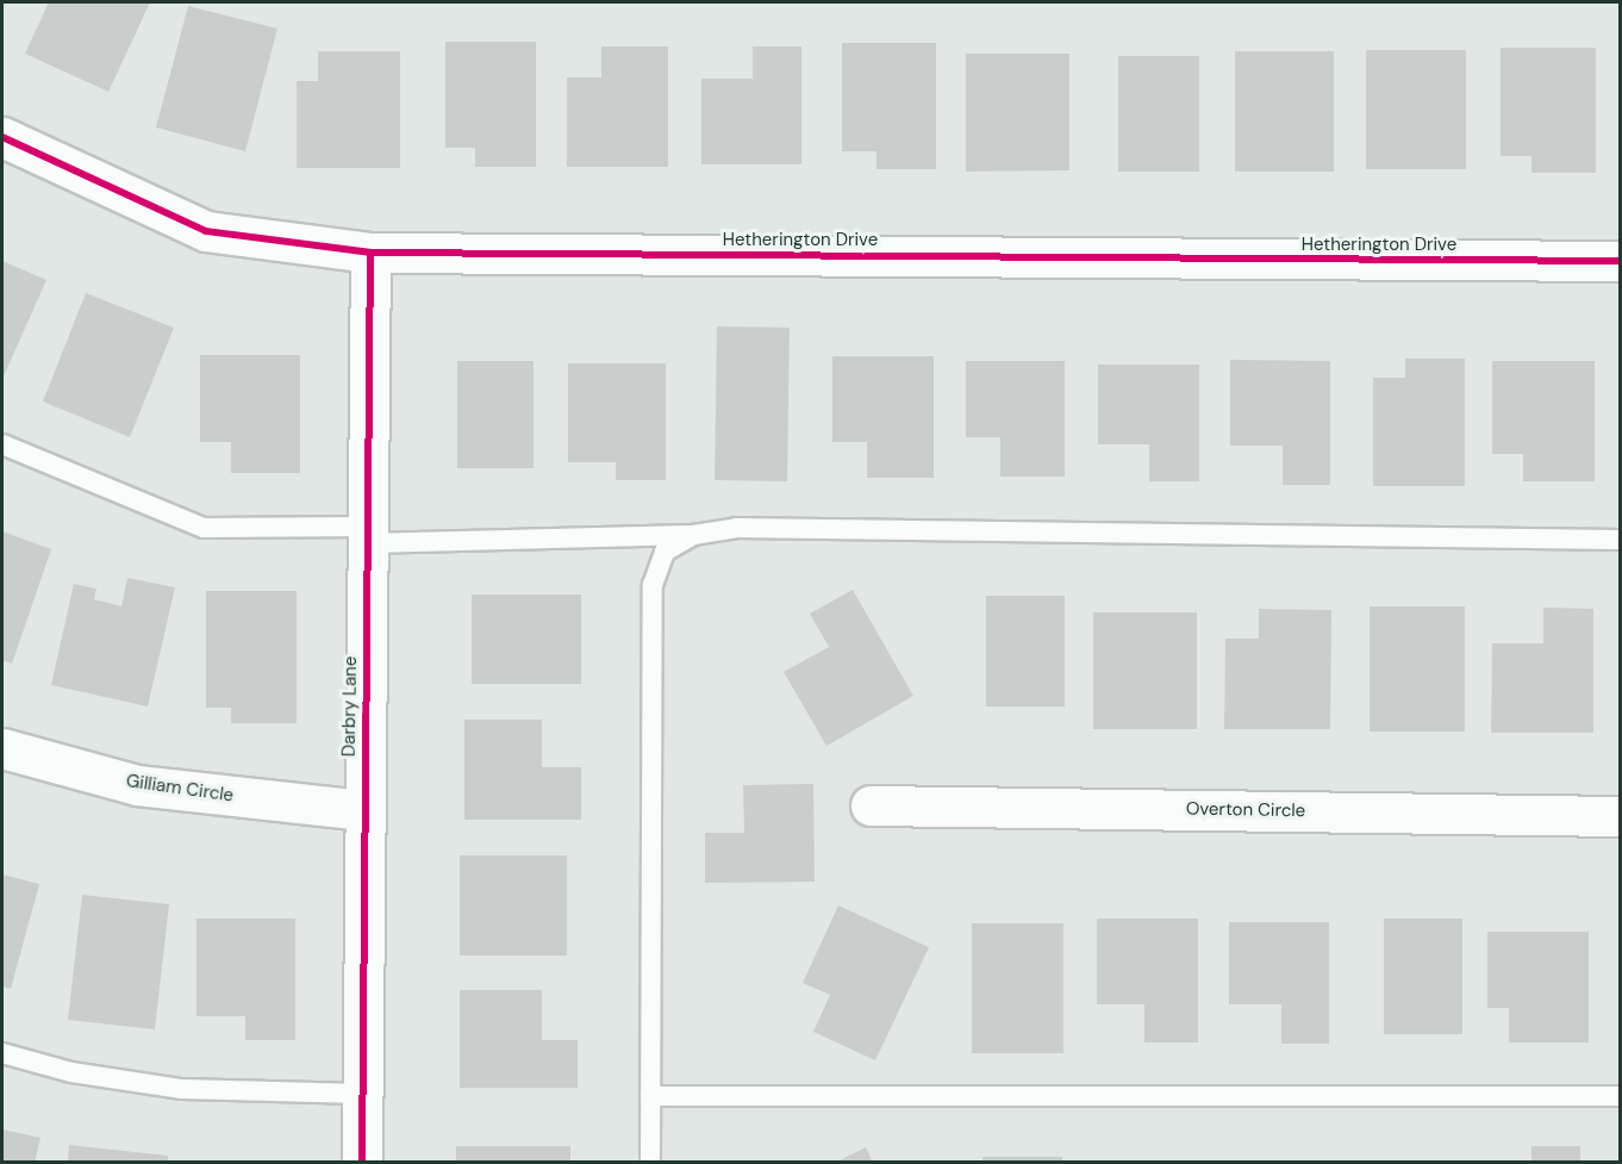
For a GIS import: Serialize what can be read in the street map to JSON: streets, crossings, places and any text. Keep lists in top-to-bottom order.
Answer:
{
  "streets": {
    "street": [
      "Hetherington Drive",
      "Darbry Lane",
      "Gilliam Circle",
      "Overton Circle"
    ]
  },
  "crossings": [
    ["Hetherington Drive", "Darbry Lane"],
    ["Darbry Lane", "Gilliam Circle"]
  ]
}
